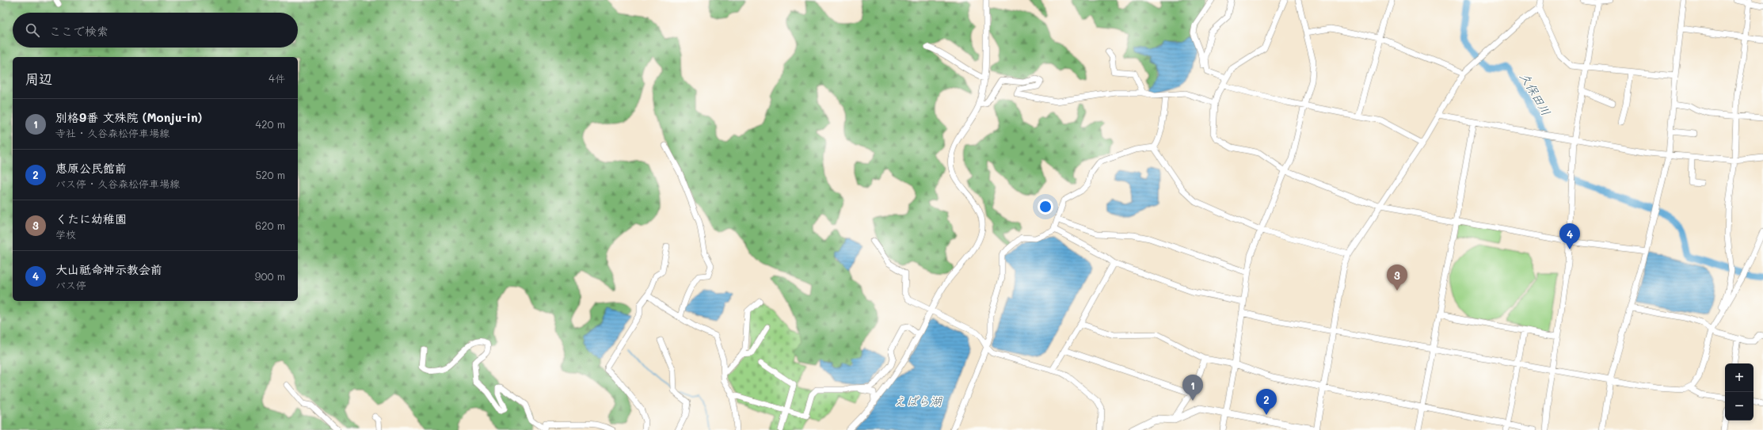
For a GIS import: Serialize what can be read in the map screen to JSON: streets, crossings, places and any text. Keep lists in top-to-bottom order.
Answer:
{
  "water": ["久保田川", "えばら湖"],
  "page": {
    "search": "ここで検索",
    "heading": ["周辺", "4件"],
    "list": [
      {
        "mark": "1",
        "name": "別格9番 文殊院 (Monju-in)",
        "note": "寺社 · 久谷森松停車場線",
        "value": "420 m"
      },
      {
        "mark": "2",
        "name": "恵原公民館前",
        "note": "バス停 · 久谷森松停車場線",
        "value": "520 m"
      },
      {
        "mark": "3",
        "name": "くたに幼稚園",
        "note": "学校",
        "value": "620 m"
      },
      {
        "mark": "4",
        "name": "大山祗命神示教会前",
        "note": "バス停",
        "value": "900 m"
      }
    ],
    "pins": [
      "4",
      "3",
      "1",
      "2"
    ],
    "map_buttons": ["+", "−"]
  }
}
